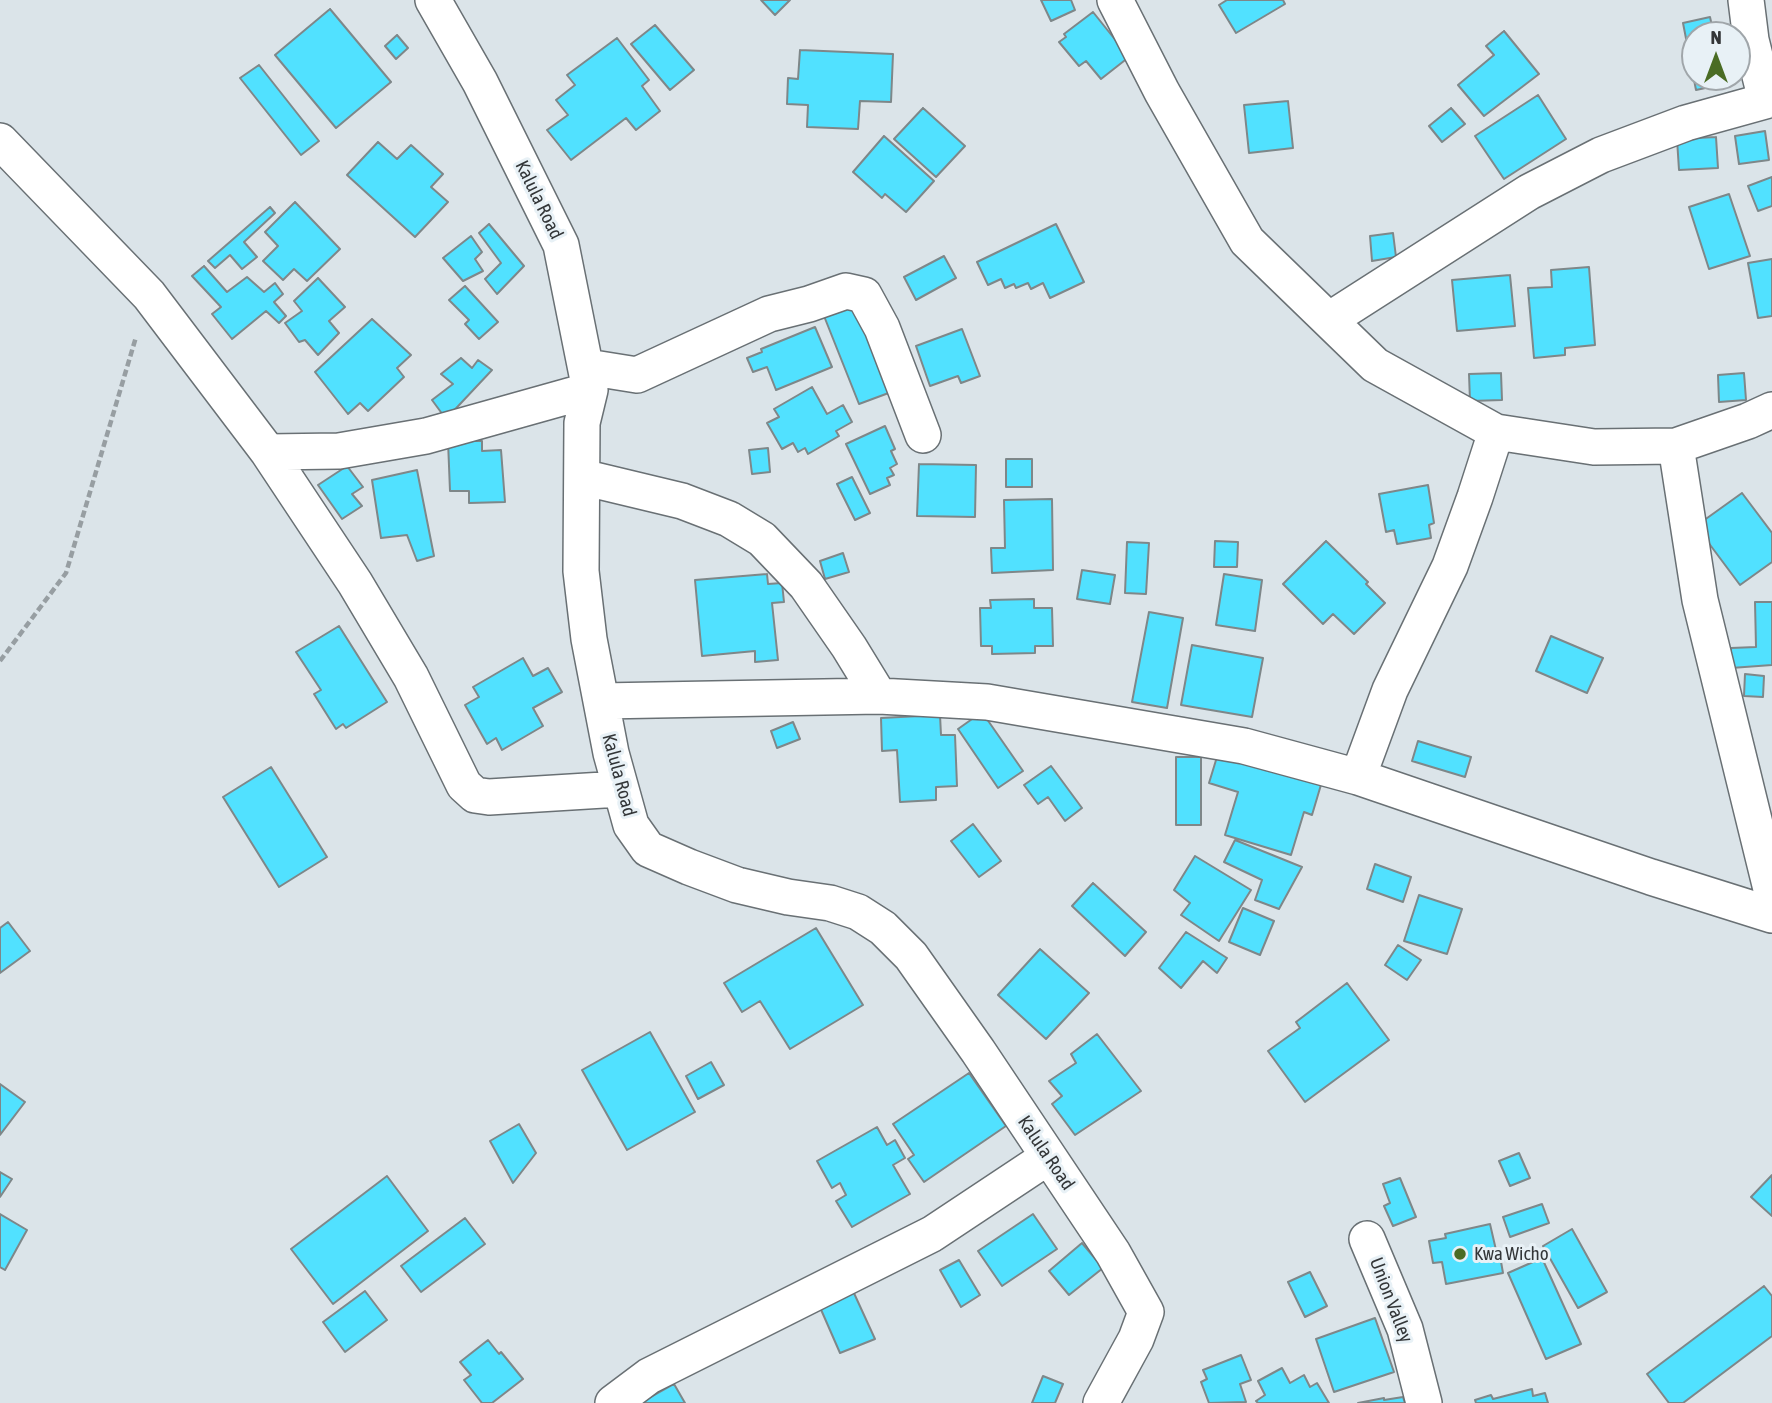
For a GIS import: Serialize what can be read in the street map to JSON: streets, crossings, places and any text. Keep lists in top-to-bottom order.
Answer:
{
  "streets": {
    "street": ["Kalula Road", "Union Valley"]
  },
  "places": ["Kwa Wicho"],
  "north": "top"
}
